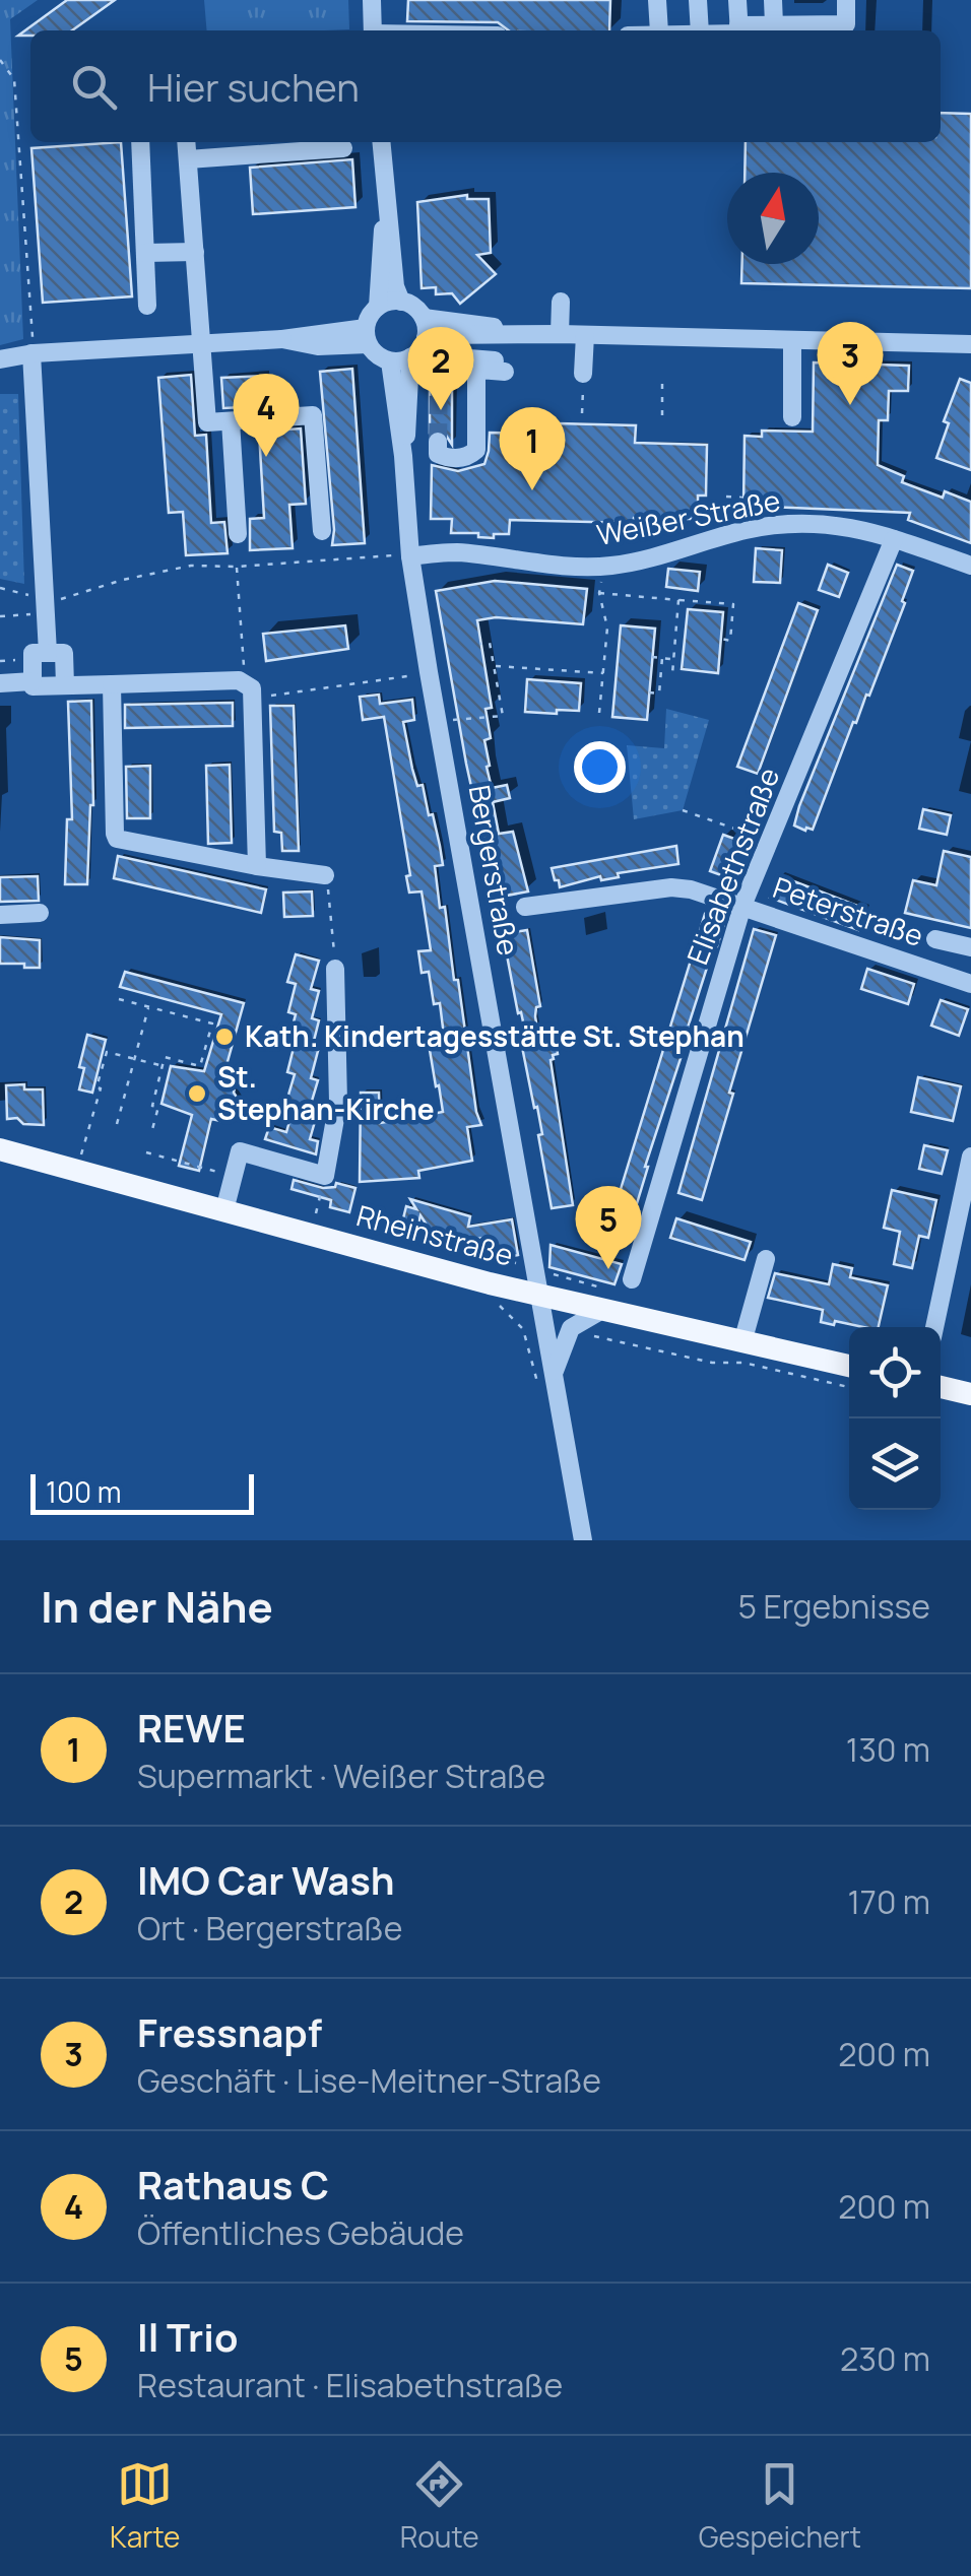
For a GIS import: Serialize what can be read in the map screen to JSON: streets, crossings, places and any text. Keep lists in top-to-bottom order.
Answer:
{
  "streets": {
    "main road": ["Rheinstraße"],
    "street": [
      "Weißer Straße",
      "Elisabethstraße",
      "Bergerstraße",
      "Peterstraße"
    ]
  },
  "crossings": [
    ["Weißer Straße", "Elisabethstraße"],
    ["Weißer Straße", "Bergerstraße"],
    ["Elisabethstraße", "Peterstraße"],
    ["Bergerstraße", "Rheinstraße"]
  ],
  "places": ["Kath. Kindertagesstätte St. Stephan", "St. Stephan-Kirche"],
  "scale_bar": "100 m",
  "north": "top",
  "page": {
    "search": "Hier suchen",
    "pins": [
      "3",
      "2",
      "4",
      "1",
      "5"
    ],
    "scale": "100 m",
    "heading": ["In der Nähe", "5 Ergebnisse"],
    "list": [
      {
        "mark": "1",
        "name": "REWE",
        "note": "Supermarkt · Weißer Straße",
        "value": "130 m"
      },
      {
        "mark": "2",
        "name": "IMO Car Wash",
        "note": "Ort · Bergerstraße",
        "value": "170 m"
      },
      {
        "mark": "3",
        "name": "Fressnapf",
        "note": "Geschäft · Lise-Meitner-Straße",
        "value": "200 m"
      },
      {
        "mark": "4",
        "name": "Rathaus C",
        "note": "Öffentliches Gebäude",
        "value": "200 m"
      },
      {
        "mark": "5",
        "name": "Il Trio",
        "note": "Restaurant · Elisabethstraße",
        "value": "230 m"
      }
    ],
    "nav": ["Karte", "Route", "Gespeichert"]
  }
}
